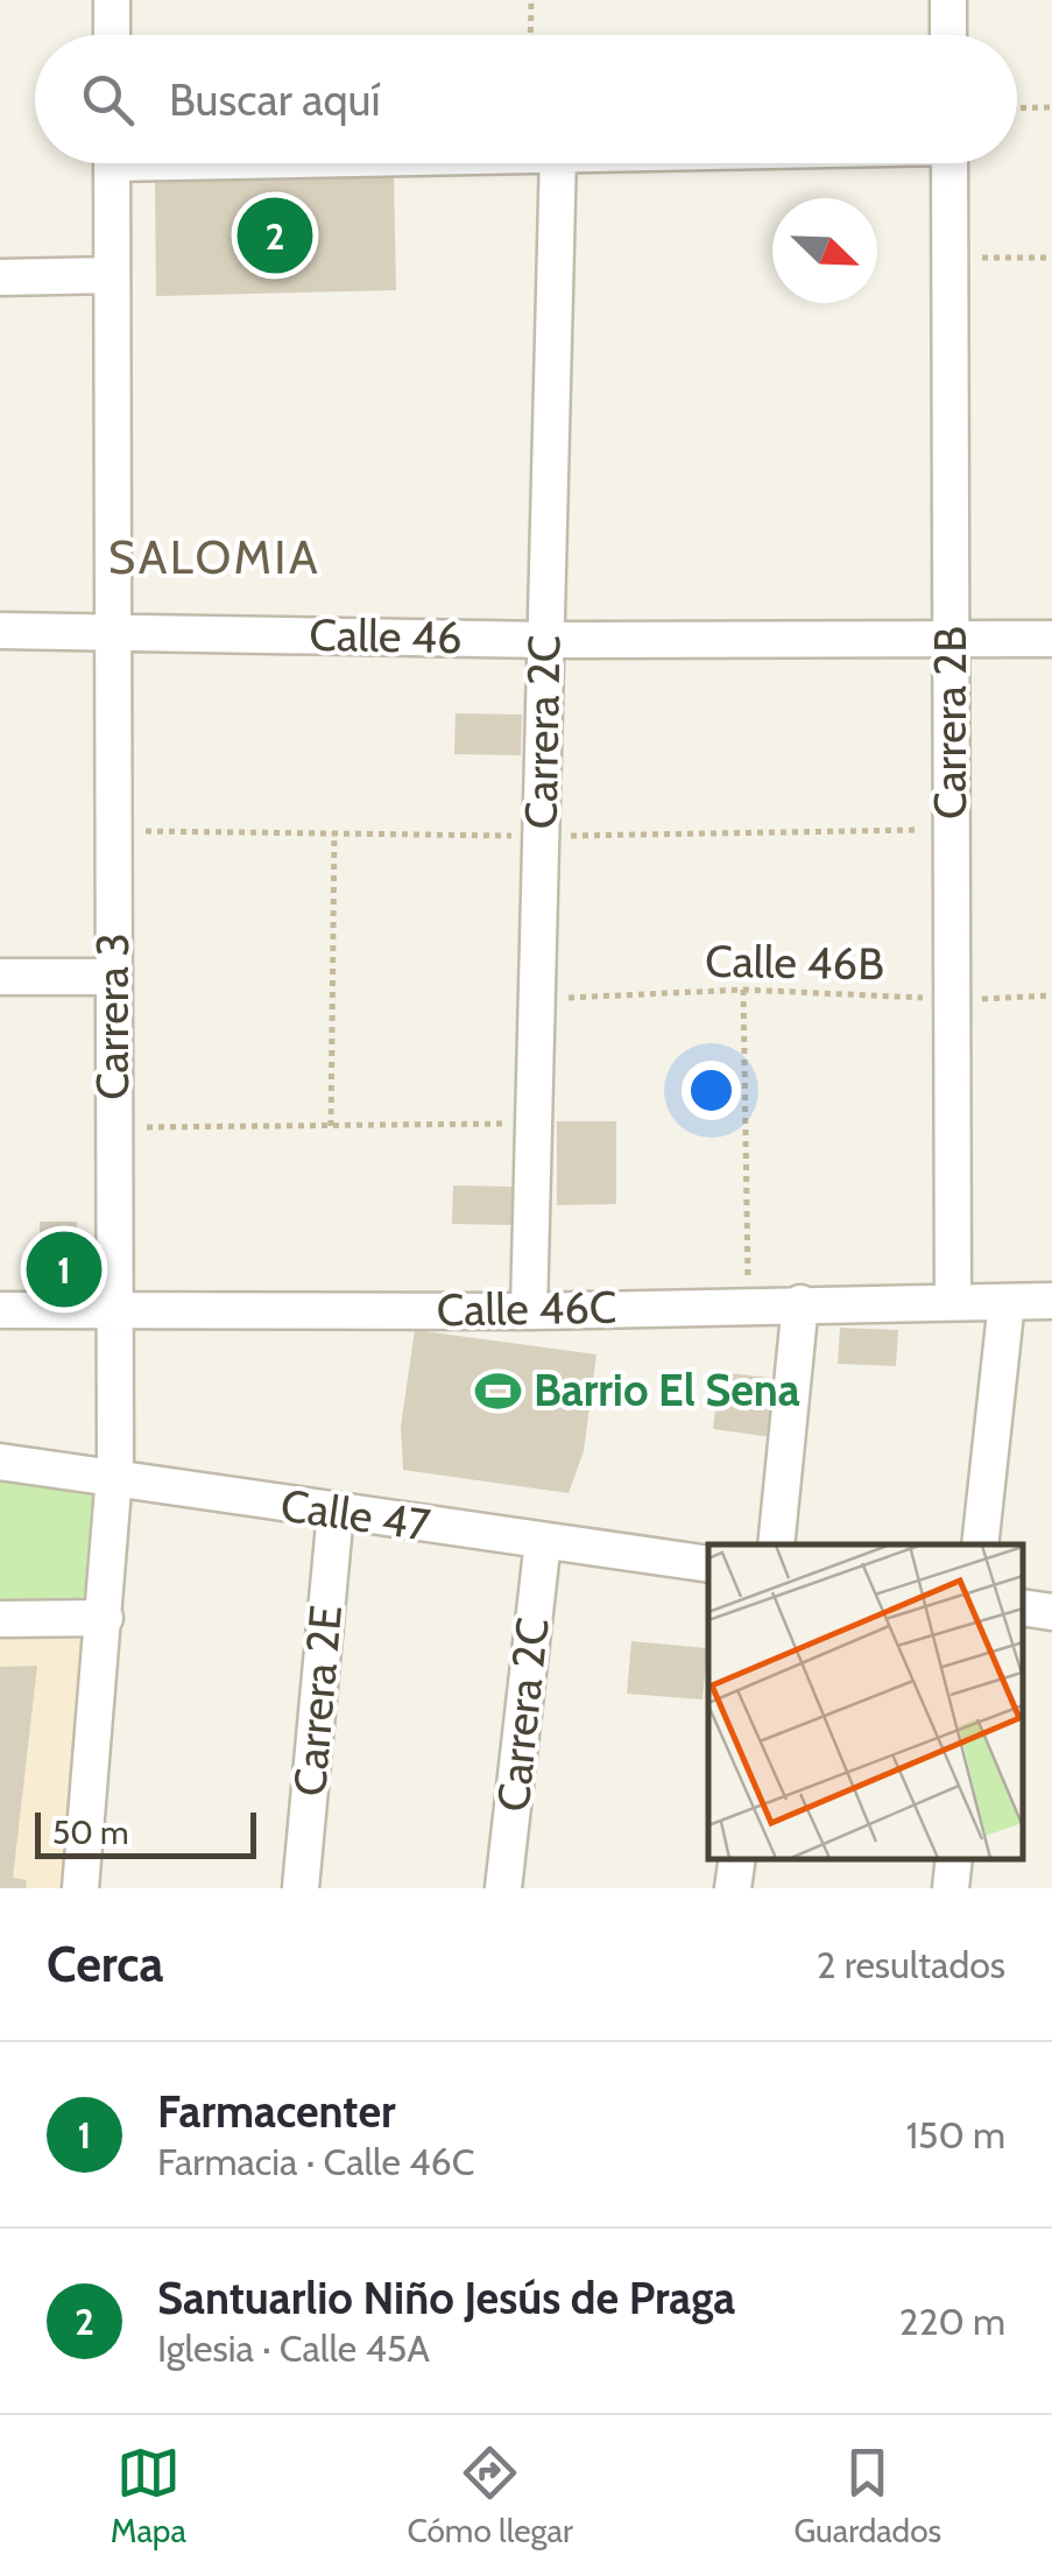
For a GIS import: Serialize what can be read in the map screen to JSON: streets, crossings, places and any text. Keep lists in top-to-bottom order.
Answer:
{
  "streets": {
    "street": [
      "Calle 46",
      "Carrera 2B",
      "Carrera 2C",
      "Carrera 3",
      "Calle 46C",
      "Calle 47",
      "Carrera 2E"
    ],
    "path": ["Calle 46B"]
  },
  "crossings": [
    ["Calle 46", "Carrera 2B"],
    ["Calle 46", "Carrera 2C"],
    ["Calle 46", "Carrera 3"],
    ["Carrera 2B", "Calle 46B"],
    ["Carrera 2B", "Calle 46C"],
    ["Carrera 2C", "Calle 46B"],
    ["Carrera 2C", "Calle 46C"],
    ["Carrera 2C", "Calle 47"],
    ["Carrera 3", "Calle 46C"],
    ["Carrera 3", "Calle 47"],
    ["Calle 47", "Carrera 2E"]
  ],
  "districts": ["SALOMIA"],
  "places": {
    "sports": ["Barrio El Sena"]
  },
  "scale_bar": "50 m",
  "north": "bottom right",
  "page": {
    "search": "Buscar aquí",
    "pins": ["2", "1"],
    "scale": "50 m",
    "heading": ["Cerca", "2 resultados"],
    "list": [
      {
        "mark": "1",
        "name": "Farmacenter",
        "note": "Farmacia · Calle 46C",
        "value": "150 m"
      },
      {
        "mark": "2",
        "name": "Santuarlio Niño Jesús de Praga",
        "note": "Iglesia · Calle 45A",
        "value": "220 m"
      }
    ],
    "nav": ["Mapa", "Cómo llegar", "Guardados"]
  }
}
